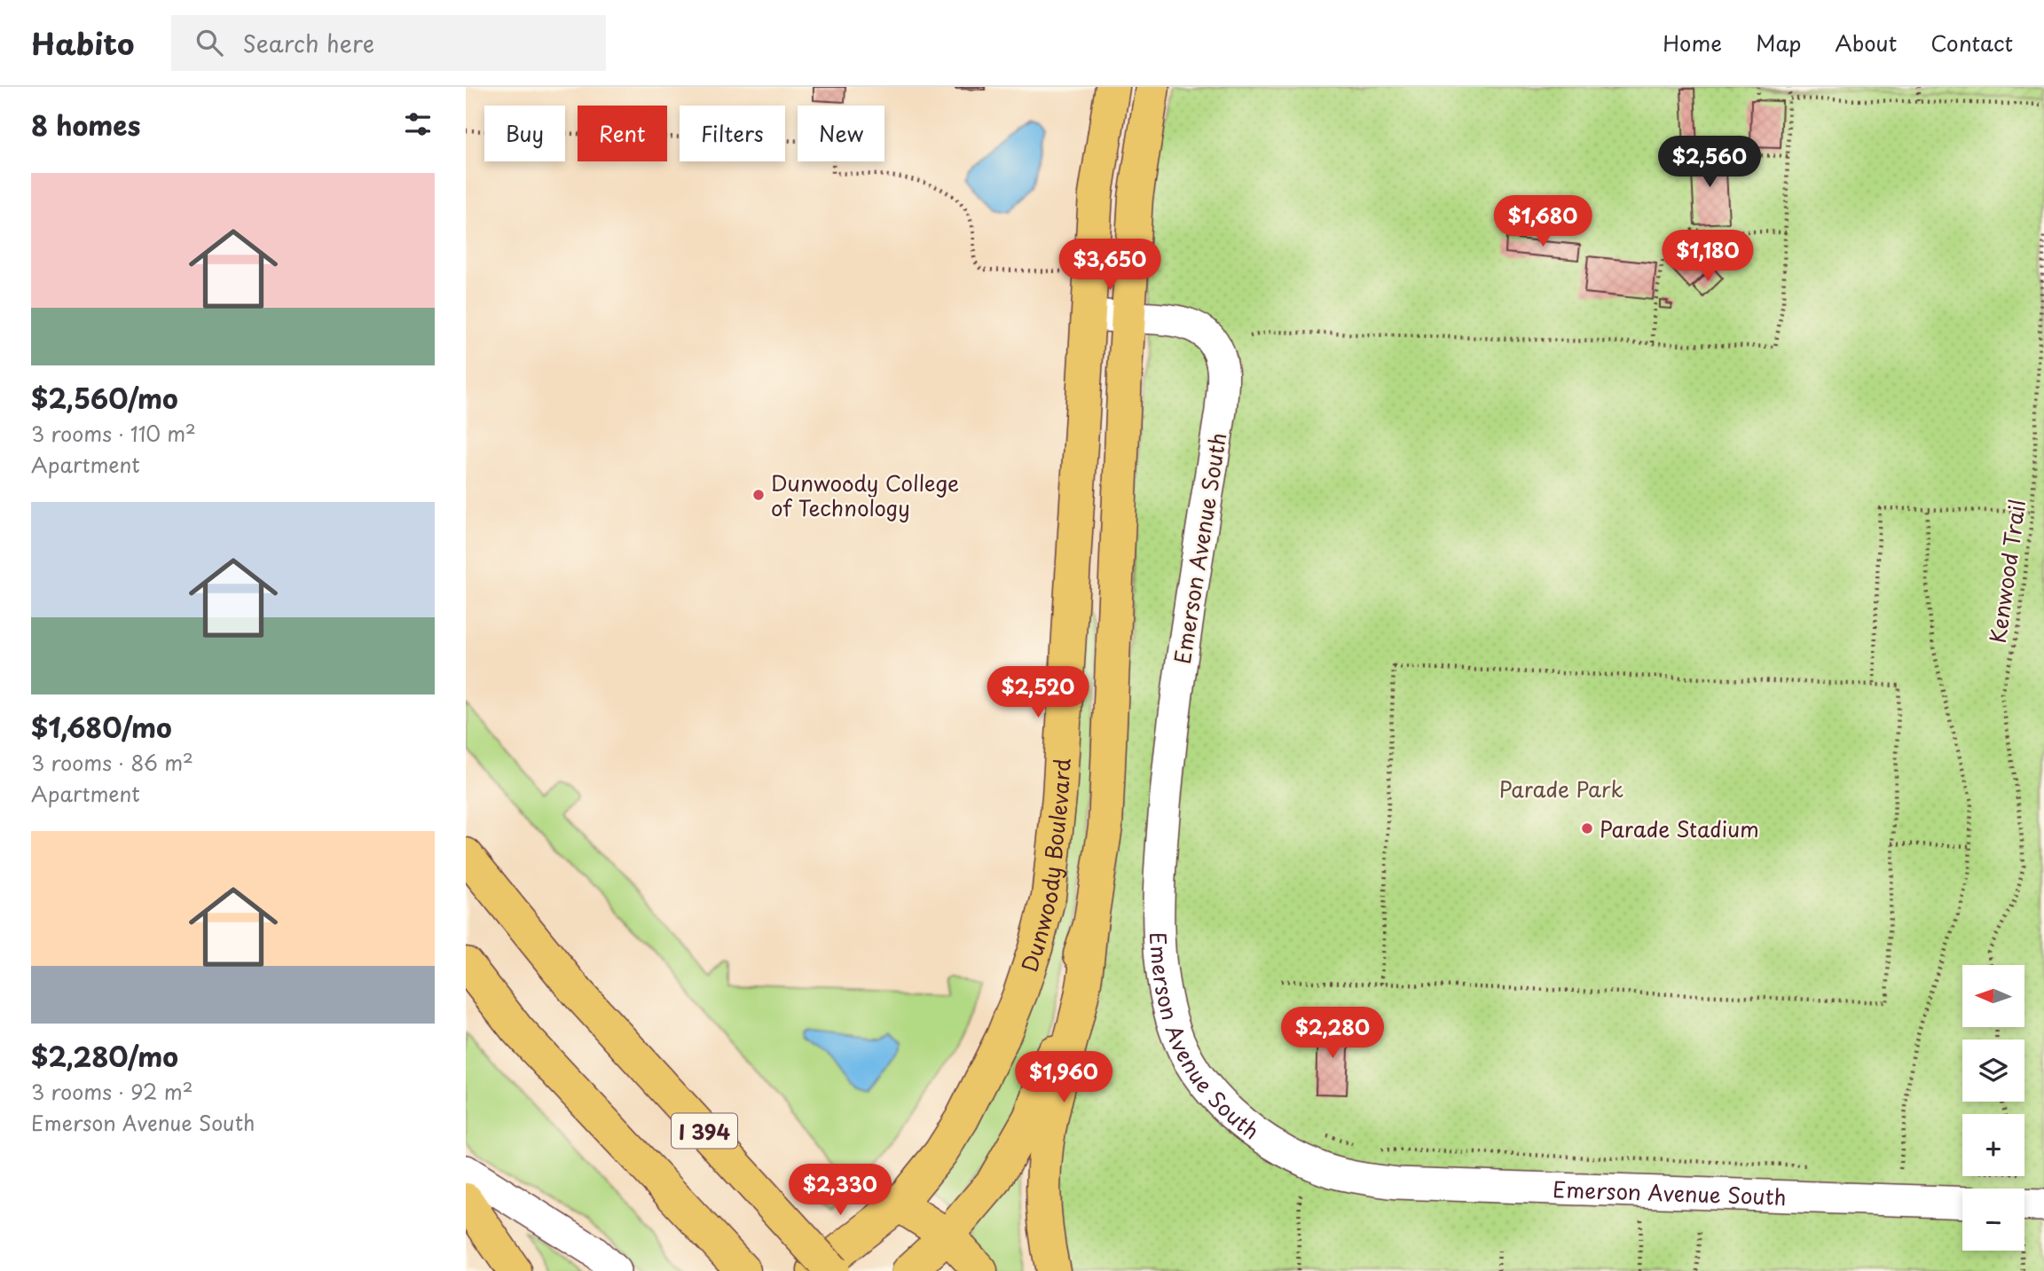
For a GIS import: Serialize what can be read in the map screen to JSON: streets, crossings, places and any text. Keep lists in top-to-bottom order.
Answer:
{
  "streets": {
    "main road": ["Dunwoody Boulevard", "I 394"],
    "street": ["Emerson Avenue South"],
    "path": ["Kenwood Trail"]
  },
  "crossings": [
    ["Emerson Avenue South", "Dunwoody Boulevard"]
  ],
  "parks": ["Parade Park"],
  "places": ["Dunwoody College of Technology", "Parade Stadium"],
  "north": "left",
  "page": {
    "header": "Habito",
    "search": "Search here",
    "nav": [
      "Home",
      "Map",
      "About",
      "Contact"
    ],
    "heading": "8 homes",
    "chip": [
      "Buy",
      "Rent",
      "Filters",
      "New"
    ],
    "price": [
      "$2,560",
      "$1,680",
      "$1,180",
      "$3,650",
      "$2,520",
      "$2,280",
      "$1,960",
      "$2,330"
    ],
    "list": [
      {
        "name": "$2,560/mo",
        "note": "3 rooms · 110 m² · Apartment"
      },
      {
        "name": "$1,680/mo",
        "note": "3 rooms · 86 m² · Apartment"
      },
      {
        "name": "$2,280/mo",
        "note": "3 rooms · 92 m² · Emerson Avenue South"
      }
    ],
    "map_buttons": ["+", "−"]
  }
}
